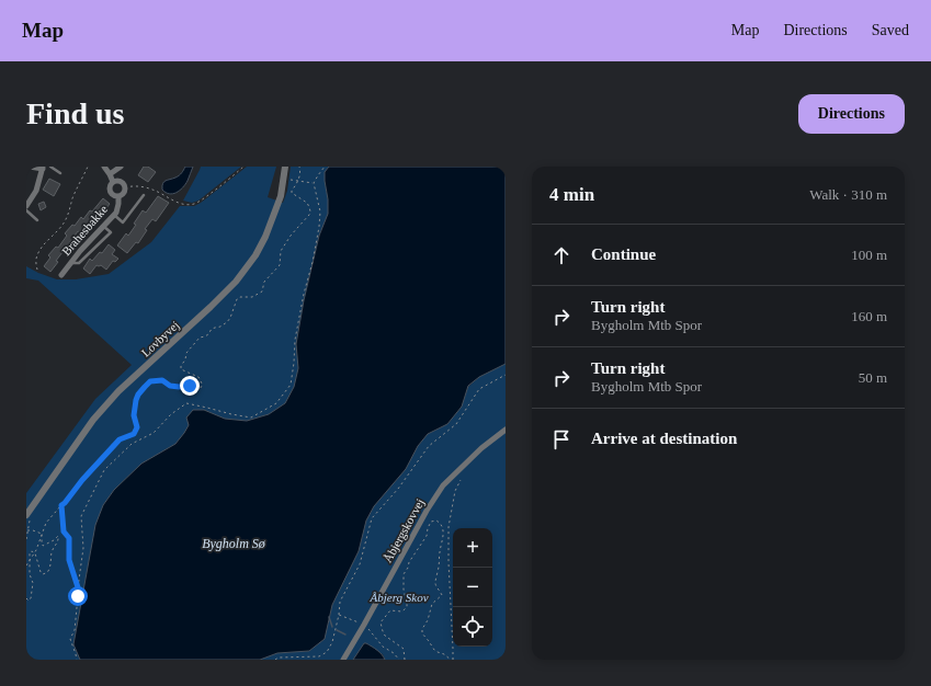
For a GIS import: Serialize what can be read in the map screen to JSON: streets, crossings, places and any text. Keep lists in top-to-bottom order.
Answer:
{
  "streets": {
    "street": ["Brahesbakke", "Lovbyvej", "Åbjergskovvej"]
  },
  "water": ["Bygholm Sø"],
  "parks": ["Åbjerg Skov"],
  "page": {
    "header": "Map",
    "nav": ["Map", "Directions", "Saved"],
    "buttons": "Directions",
    "title": "Find us",
    "heading": ["4 min", "Walk · 310 m"],
    "list": [
      ["Continue", "100 m"],
      ["Turn right", "Bygholm Mtb Spor", "160 m"],
      ["Turn right", "Bygholm Mtb Spor", "50 m"],
      "Arrive at destination"
    ],
    "map_buttons": ["+", "−"]
  }
}
